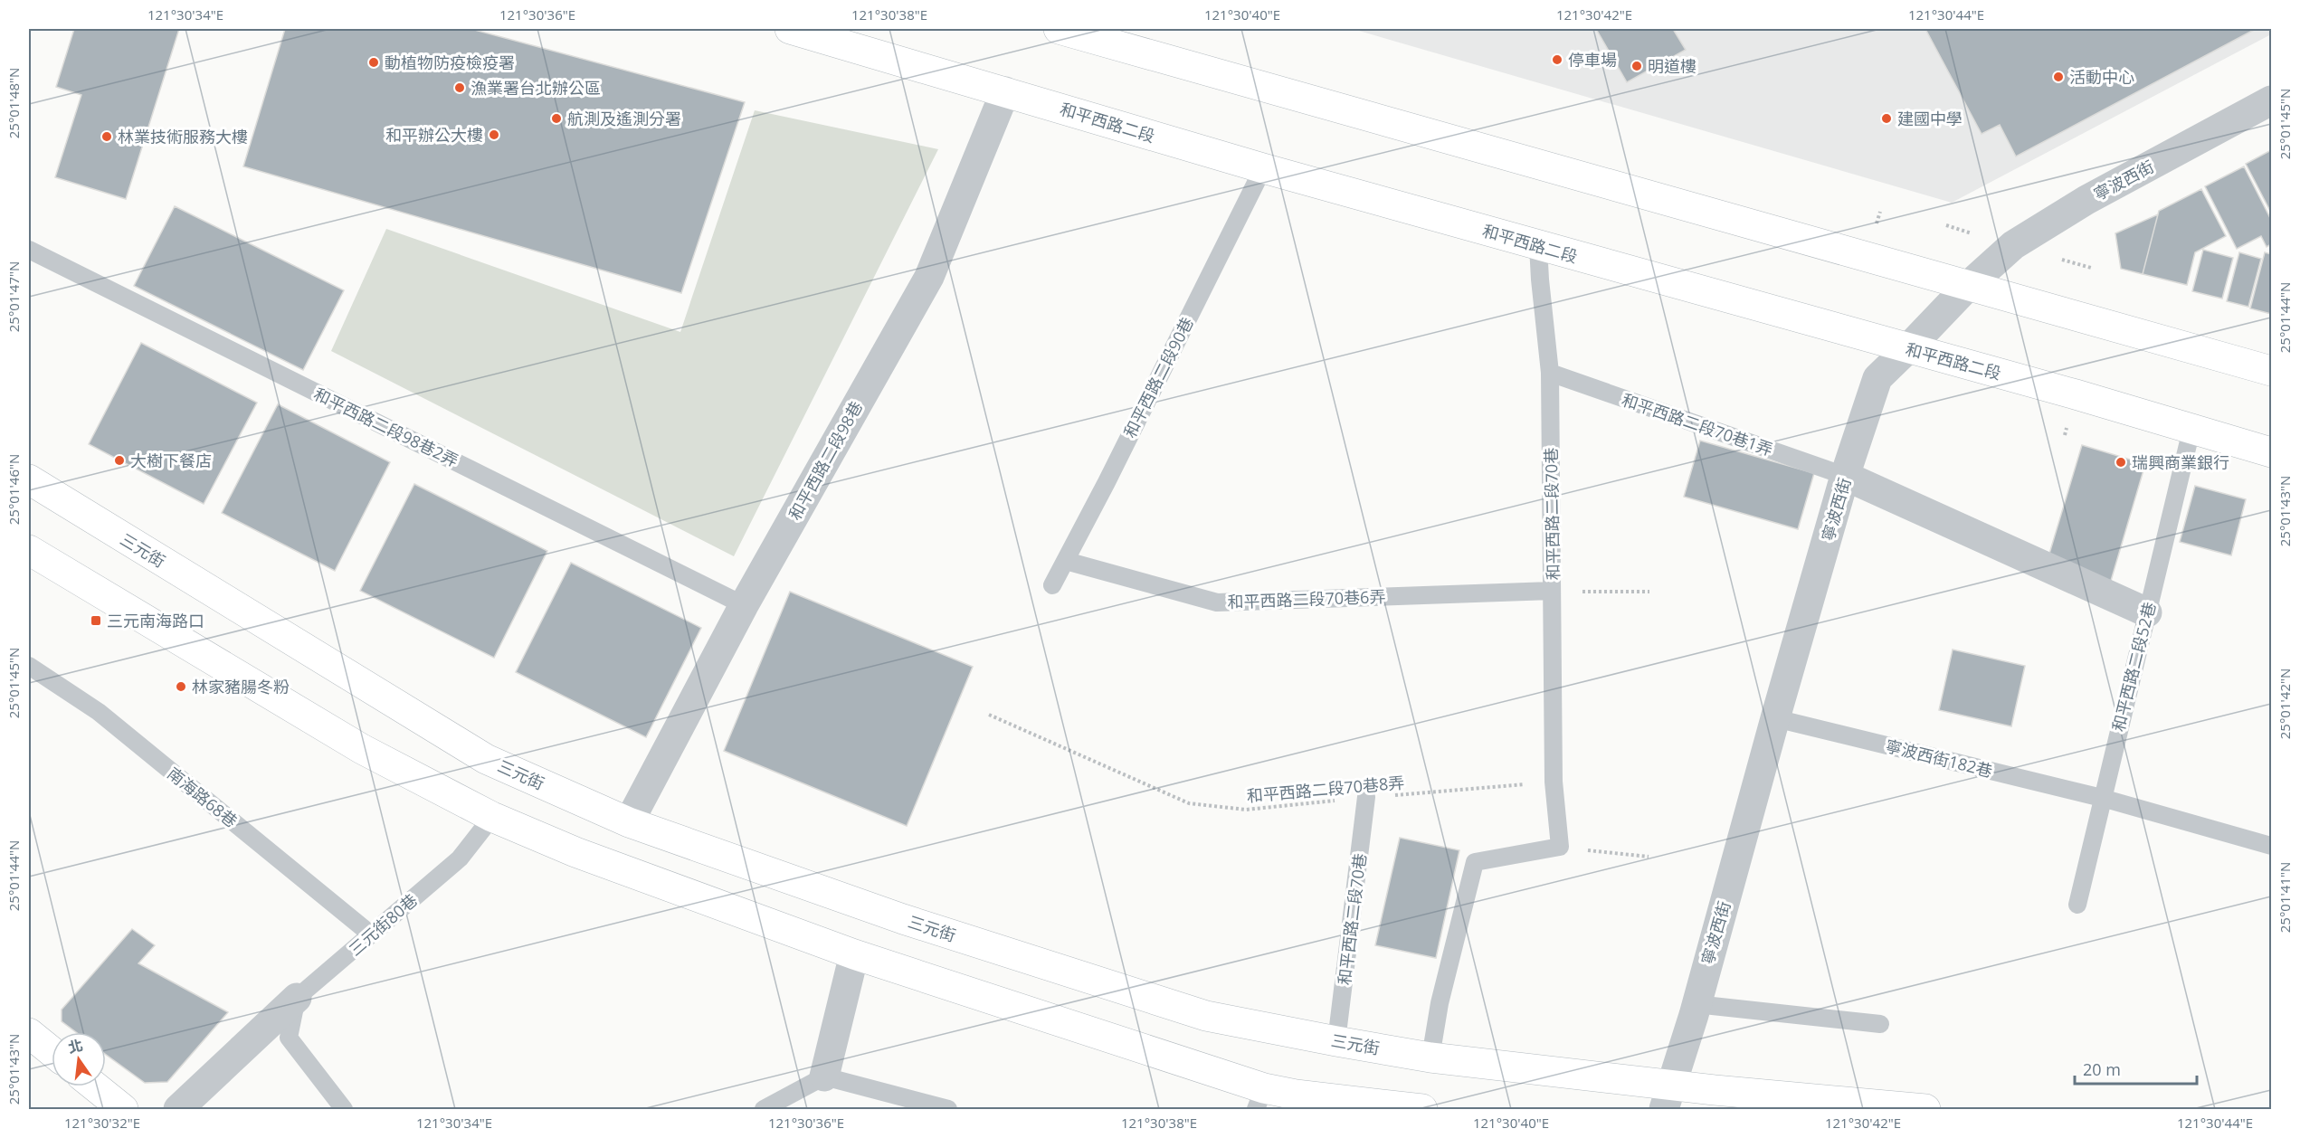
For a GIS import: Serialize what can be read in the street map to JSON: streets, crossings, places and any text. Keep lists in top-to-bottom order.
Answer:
{
  "streets": {
    "street": [
      "和平西路二段",
      "寧波西街",
      "和平西路二段98巷",
      "三元街"
    ],
    "lane": [
      "和平西路二段90巷",
      "和平西路二段70巷1弄",
      "和平西路二段98巷2弄",
      "和平西路二段70巷",
      "和平西路二段70巷6弄",
      "和平西路二段52巷",
      "寧波西街182巷",
      "南海路68巷",
      "三元街80巷"
    ],
    "path": ["和平西路二段70巷8弄"]
  },
  "crossings": [
    ["和平西路二段", "寧波西街"],
    ["和平西路二段", "和平西路二段90巷"],
    ["和平西路二段", "和平西路二段98巷"],
    ["和平西路二段", "和平西路二段70巷"],
    ["和平西路二段", "和平西路二段52巷"],
    ["寧波西街", "和平西路二段70巷1弄"],
    ["寧波西街", "三元街"],
    ["寧波西街", "寧波西街182巷"],
    ["和平西路二段90巷", "和平西路二段70巷6弄"],
    ["和平西路二段70巷1弄", "和平西路二段70巷"],
    ["和平西路二段98巷2弄", "和平西路二段98巷"],
    ["和平西路二段98巷", "三元街"],
    ["和平西路二段70巷", "三元街"],
    ["和平西路二段70巷", "和平西路二段70巷6弄"],
    ["和平西路二段70巷", "和平西路二段70巷8弄"],
    ["和平西路二段52巷", "寧波西街182巷"],
    ["南海路68巷", "三元街80巷"]
  ],
  "places": {
    "other": [
      "停車場",
      "動植物防疫檢疫署",
      "明道樓",
      "活動中心",
      "漁業署台北辦公區",
      "航測及遙測分署",
      "建國中學",
      "和平辦公大樓",
      "林業技術服務大樓",
      "大樹下餐店",
      "瑞興商業銀行",
      "林家豬腸冬粉"
    ],
    "transit": ["三元南海路口"]
  },
  "scale_bar": "20 m",
  "north": "top",
  "coordinates": [
    "121°30'34\"E",
    "121°30'36\"E",
    "121°30'38\"E",
    "121°30'40\"E",
    "121°30'42\"E",
    "121°30'44\"E",
    "25°01'48\"N",
    "25°01'45\"N",
    "25°01'47\"N",
    "25°01'44\"N",
    "25°01'46\"N",
    "25°01'43\"N",
    "25°01'42\"N",
    "25°01'41\"N",
    "121°30'32\"E"
  ]
}
